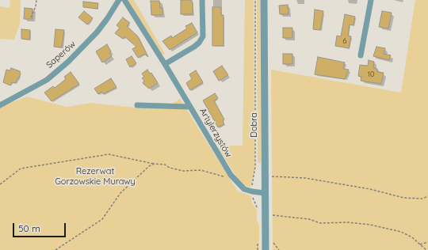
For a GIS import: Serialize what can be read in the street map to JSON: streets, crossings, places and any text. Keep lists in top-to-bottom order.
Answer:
{
  "streets": {
    "street": ["Saperów", "Dobra", "Artylerzystów"]
  },
  "crossings": [
    ["Dobra", "Artylerzystów"]
  ],
  "parks": ["Rezerwat Gorzowskie Murawy"],
  "house_numbers": ["6", "10"],
  "scale_bar": "50 m"
}
